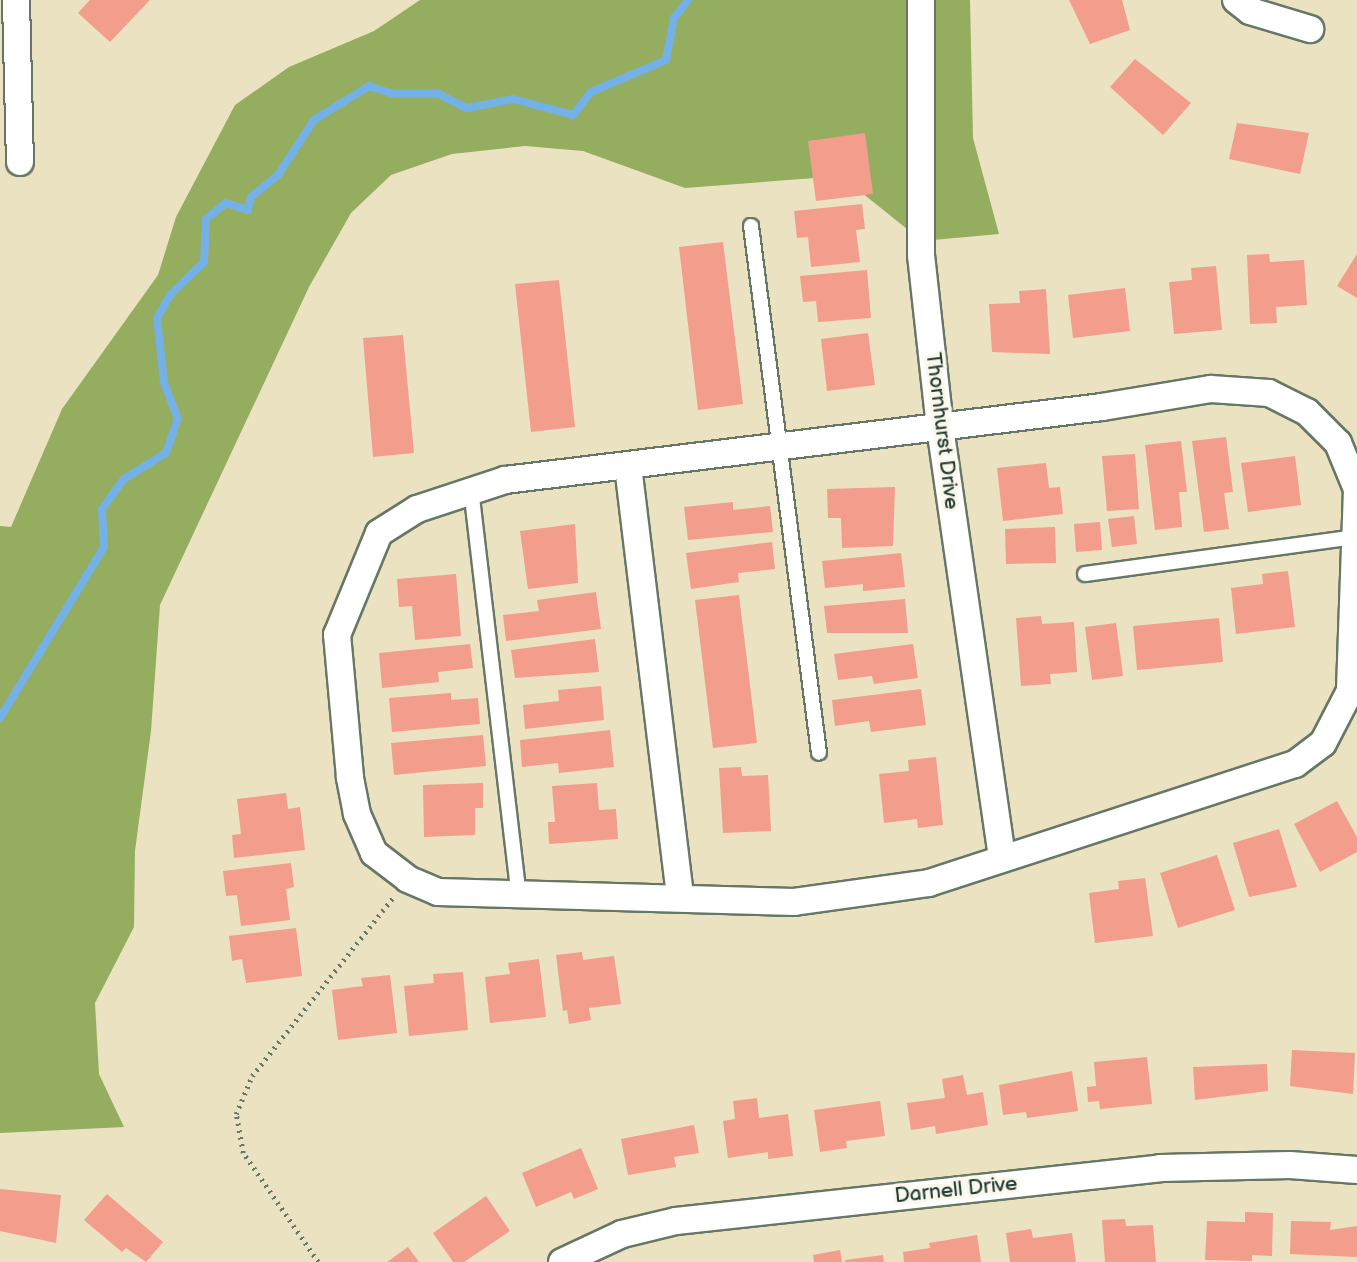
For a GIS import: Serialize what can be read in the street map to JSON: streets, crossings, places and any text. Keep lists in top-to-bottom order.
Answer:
{
  "streets": {
    "street": ["Thornhurst Drive", "Darnell Drive"]
  }
}
